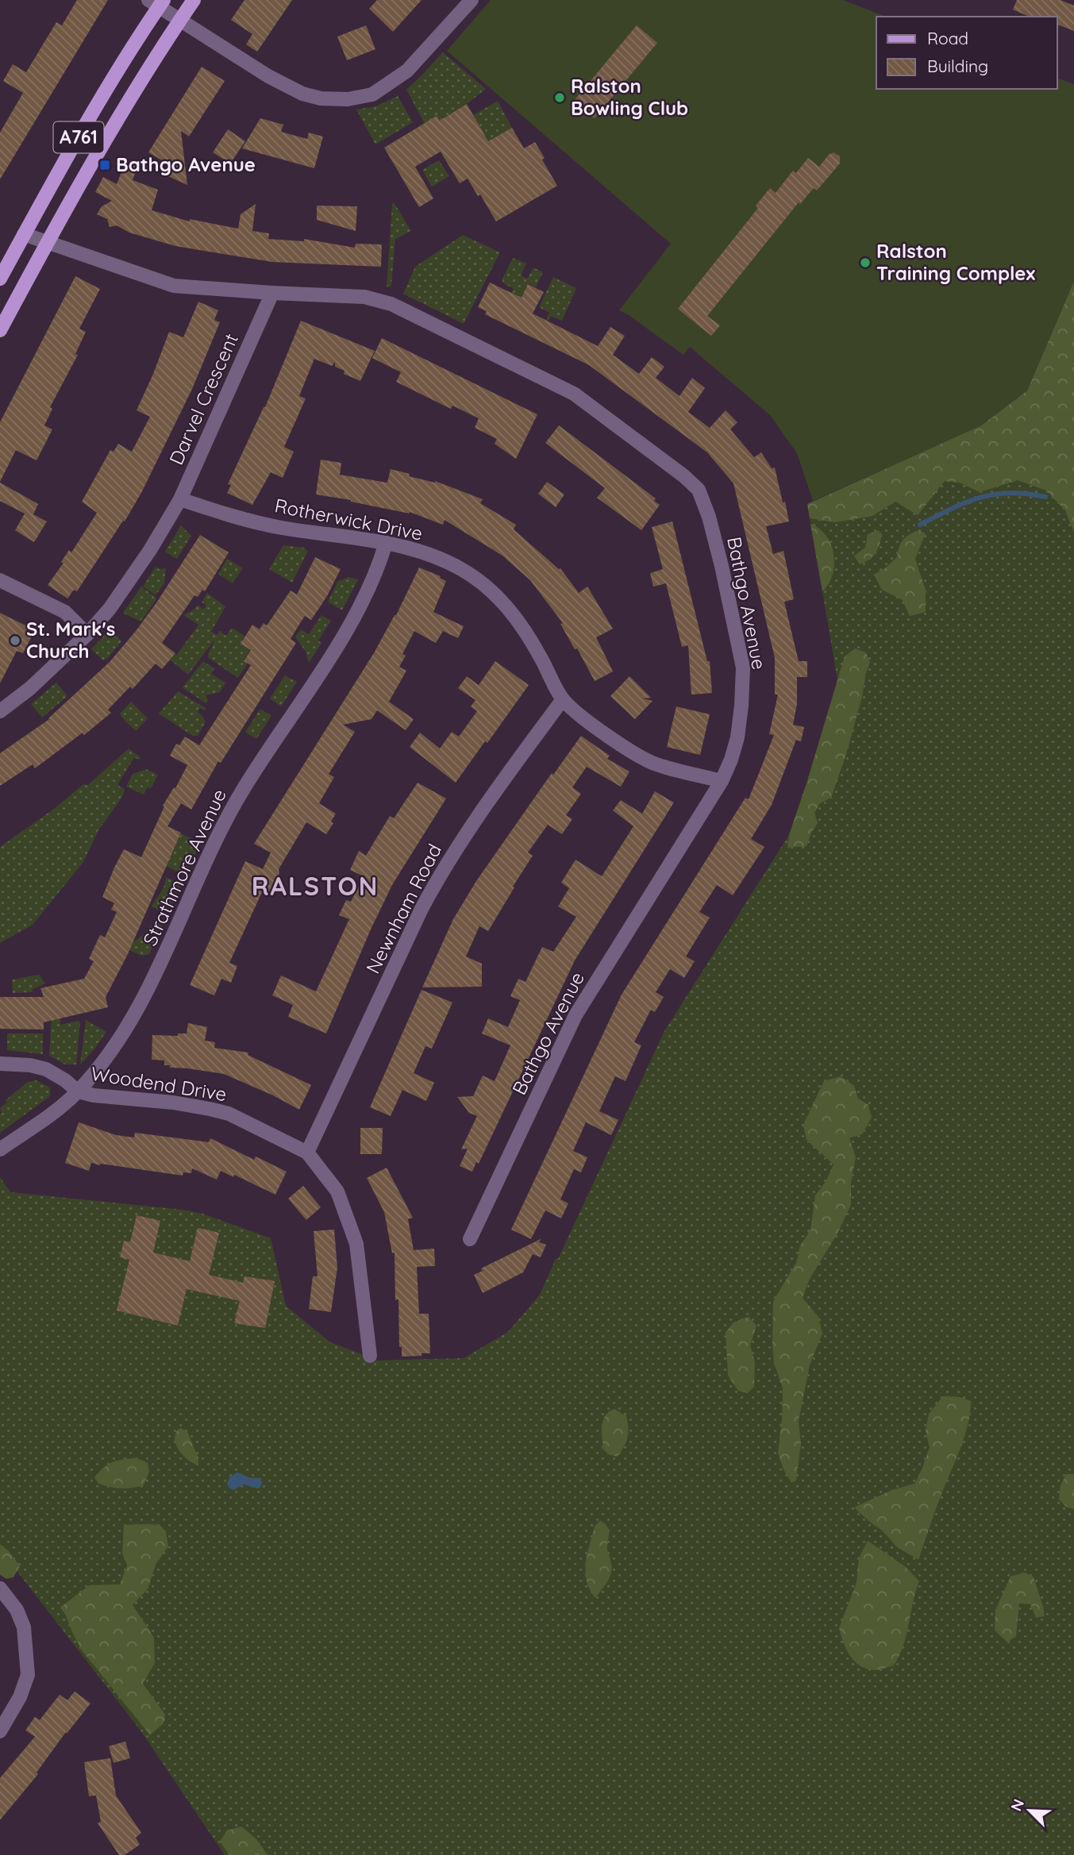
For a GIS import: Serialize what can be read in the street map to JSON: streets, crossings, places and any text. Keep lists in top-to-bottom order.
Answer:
{
  "streets": {
    "main road": ["A761"],
    "street": [
      "Darvel Crescent",
      "Rotherwick Drive",
      "Bathgo Avenue",
      "Strathmore Avenue",
      "Newnham Road",
      "Woodend Drive"
    ]
  },
  "crossings": [
    ["Darvel Crescent", "Rotherwick Drive"],
    ["Darvel Crescent", "Bathgo Avenue"],
    ["Rotherwick Drive", "Bathgo Avenue"],
    ["Rotherwick Drive", "Strathmore Avenue"],
    ["Rotherwick Drive", "Newnham Road"],
    ["Strathmore Avenue", "Woodend Drive"],
    ["Newnham Road", "Woodend Drive"]
  ],
  "districts": ["RALSTON"],
  "places": {
    "other": ["Ralston Bowling Club", "Ralston Training Complex", "St. Mark's Church"],
    "transit": ["Bathgo Avenue"]
  },
  "legend": ["Road", "Building"],
  "north": "top left"
}
